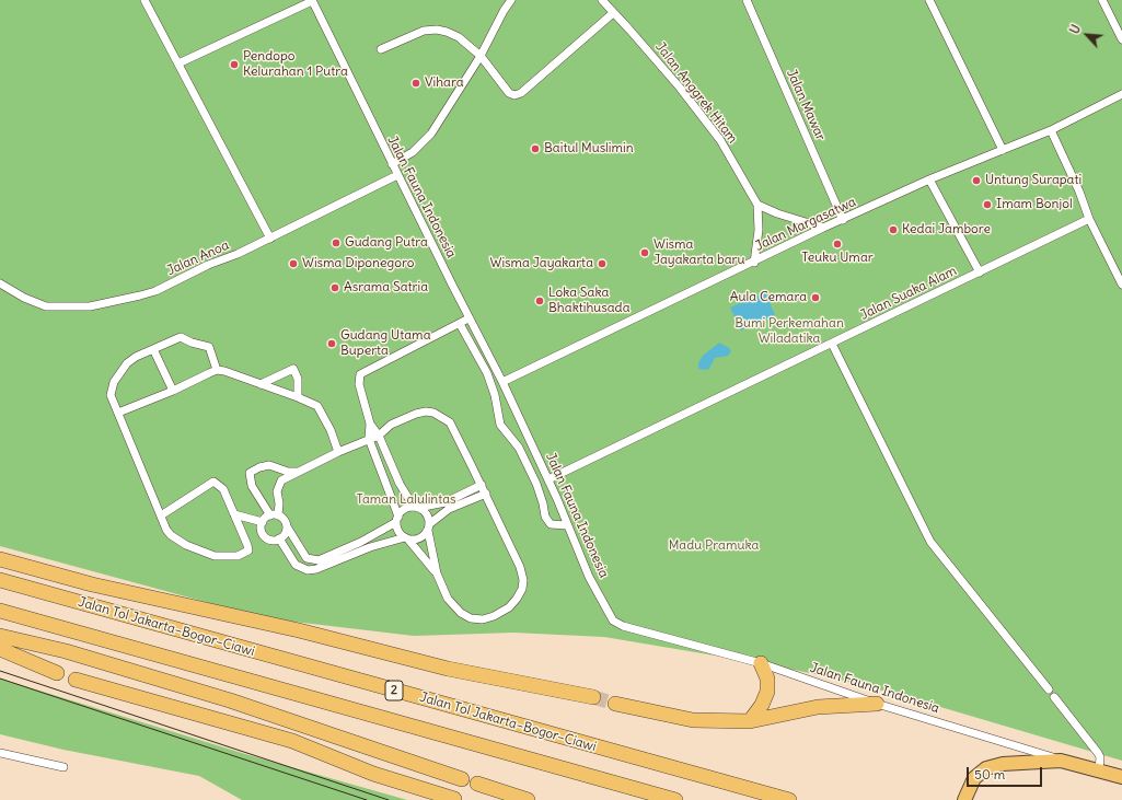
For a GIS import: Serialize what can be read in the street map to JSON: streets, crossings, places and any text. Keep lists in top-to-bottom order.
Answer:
{
  "streets": {
    "highway": ["Jalan Tol Jakarta–Bogor–Ciawi", "2"],
    "street": [
      "Jalan Anggrek Hitam",
      "Jalan Mawar",
      "Jalan Fauna Indonesia",
      "Jalan Margasatwa",
      "Jalan Anoa",
      "Jalan Suaka Alam"
    ]
  },
  "crossings": [
    ["Jalan Anggrek Hitam", "Jalan Margasatwa"],
    ["Jalan Mawar", "Jalan Margasatwa"],
    ["Jalan Fauna Indonesia", "Jalan Margasatwa"],
    ["Jalan Fauna Indonesia", "Jalan Anoa"],
    ["Jalan Fauna Indonesia", "Jalan Suaka Alam"]
  ],
  "parks": ["Bumi Perkemahan Wiladatika", "Taman Lalulintas", "Madu Pramuka"],
  "places": [
    "Pendopo Kelurahan 1 Putra",
    "Vihara",
    "Baitul Muslimin",
    "Untung Surapati",
    "Imam Bonjol",
    "Kedai Jambore",
    "Gudang Putra",
    "Teuku Umar",
    "Wisma Jayakarta baru",
    "Wisma Diponegoro",
    "Wisma Jayakarta",
    "Asrama Satria",
    "Aula Cemara",
    "Loka Saka Bhaktihusada",
    "Gudang Utama Buperta"
  ],
  "scale_bar": "50 m",
  "north": "top left"
}
